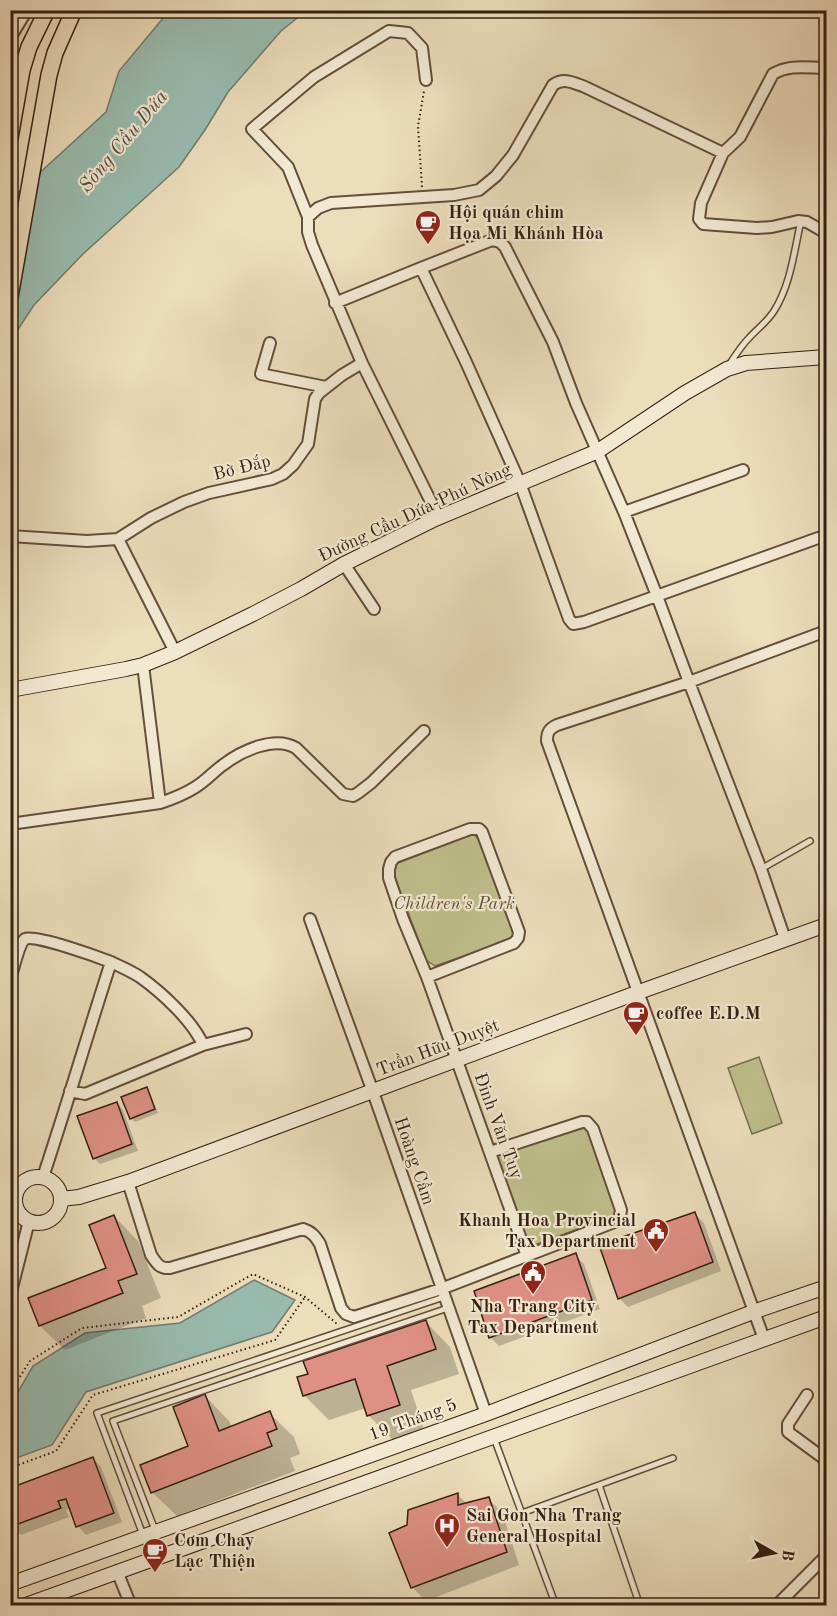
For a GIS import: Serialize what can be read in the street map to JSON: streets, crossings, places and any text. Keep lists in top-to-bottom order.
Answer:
{
  "streets": {
    "street": [
      "Bờ Đắp",
      "Đường Cầu Dứa-Phú Nông",
      "Trần Hữu Duyệt",
      "Đinh Văn Tuy",
      "Hoàng Cầm",
      "19 Tháng 5"
    ]
  },
  "crossings": [
    ["Trần Hữu Duyệt", "Đinh Văn Tuy"],
    ["Trần Hữu Duyệt", "Hoàng Cầm"],
    ["Hoàng Cầm", "19 Tháng 5"]
  ],
  "water": ["Sông Cầu Dứa"],
  "parks": ["Children's Park"],
  "places": {
    "cafe": ["Hội quán chim Họa Mi Khánh Hòa", "coffee E.D.M", "Cơm Chay Lạc Thiện"],
    "public building": ["Khanh Hoa Provincial Tax Department", "Nha Trang City Tax Department"],
    "hospital": ["Sai Gon Nha Trang General Hospital"]
  },
  "north": "right"
}
